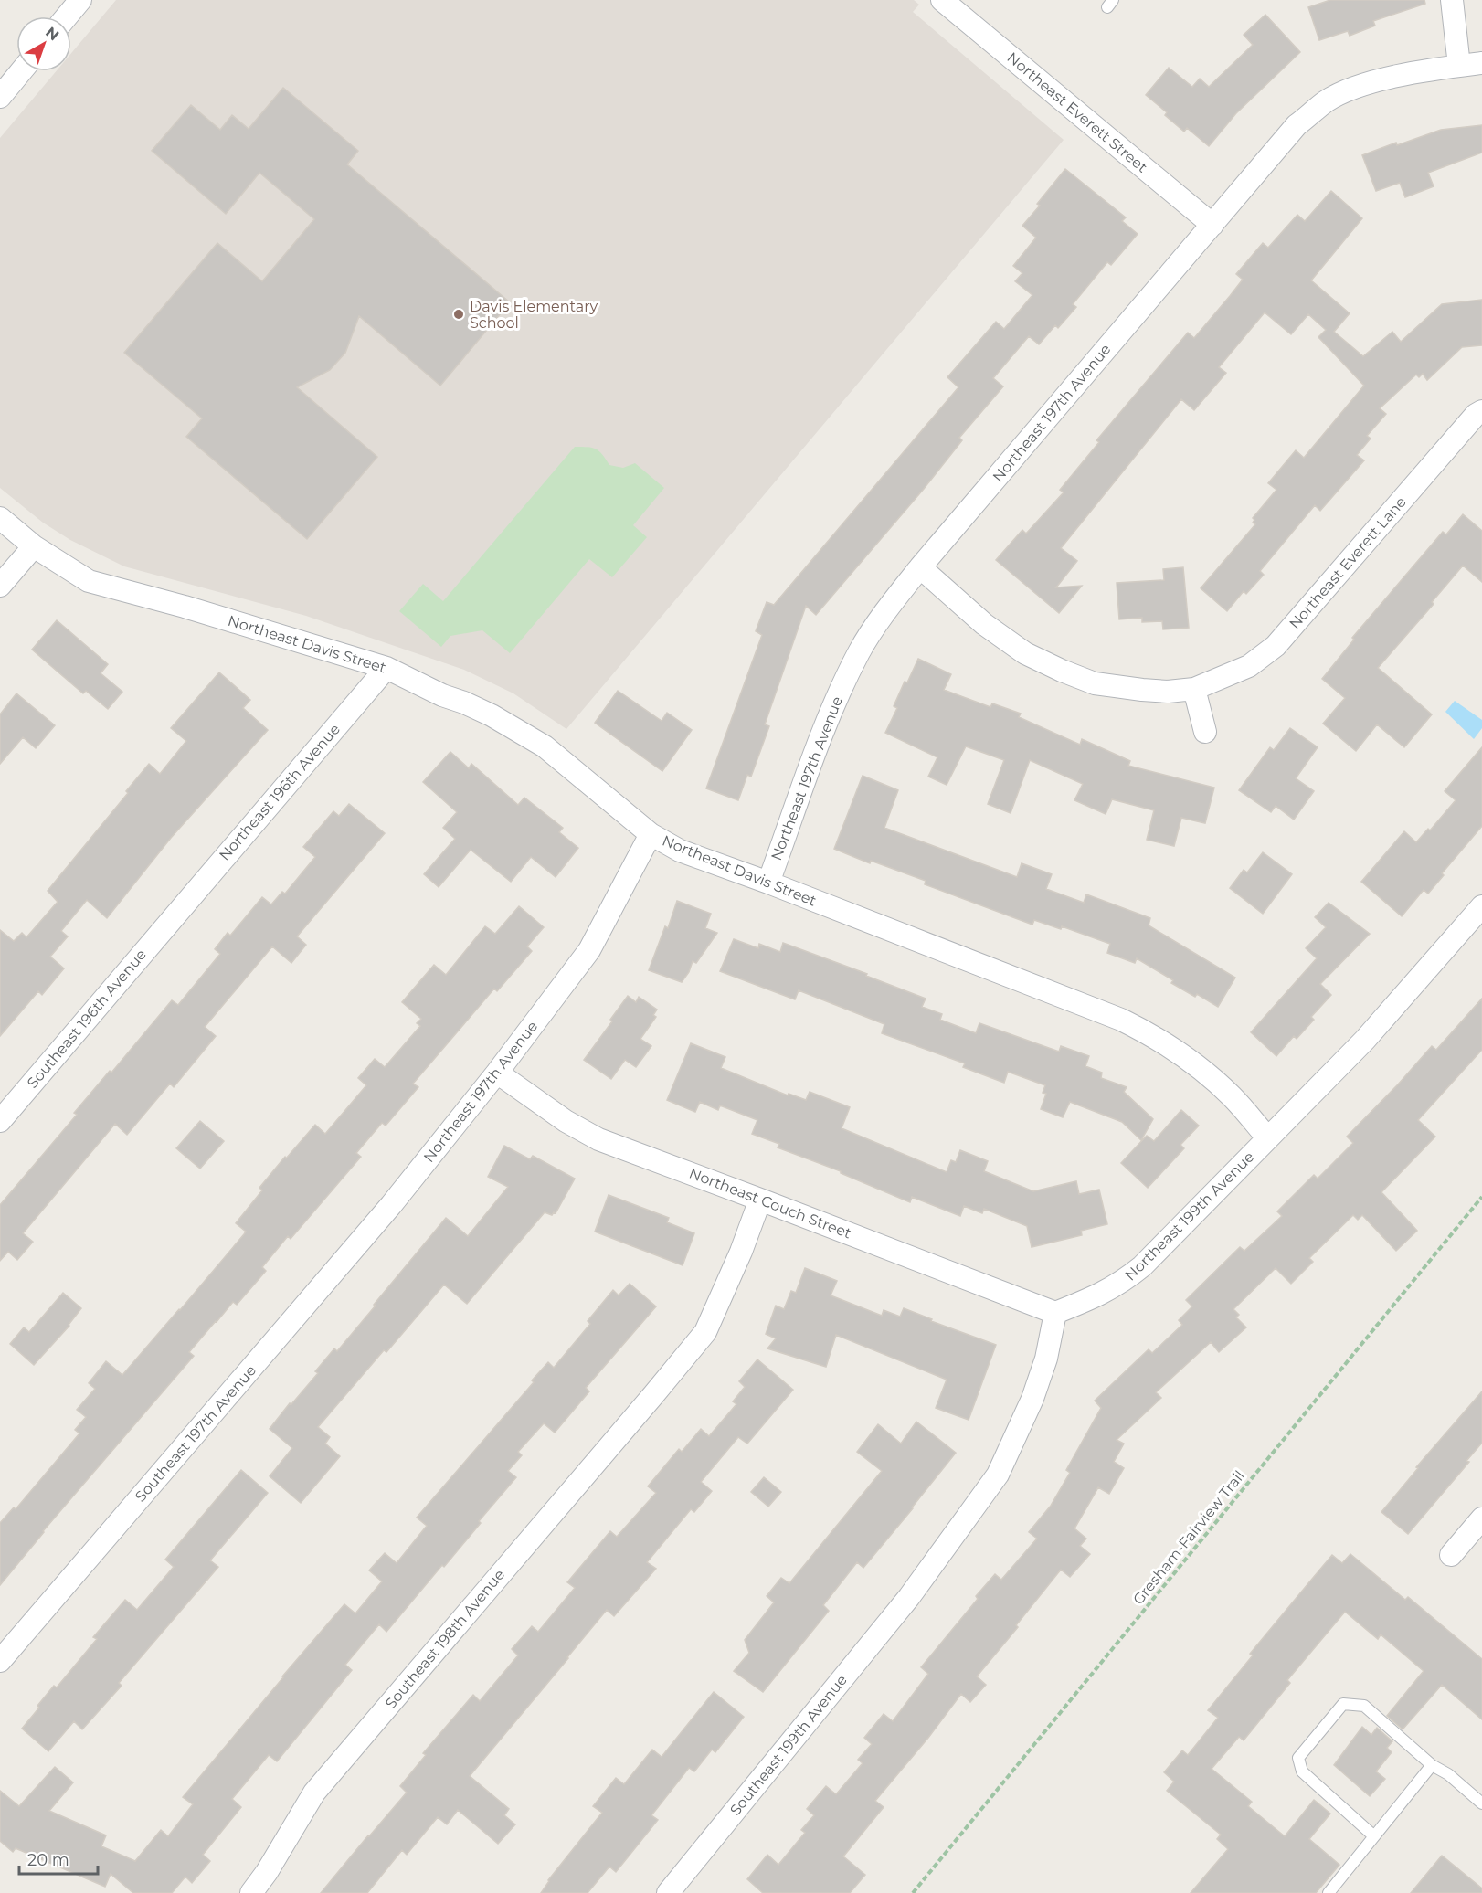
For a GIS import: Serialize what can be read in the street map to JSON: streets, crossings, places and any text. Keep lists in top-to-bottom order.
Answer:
{
  "streets": {
    "street": [
      "Northeast Everett Street",
      "Northeast 197th Avenue",
      "Northeast Everett Lane",
      "Northeast Davis Street",
      "Northeast 196th Avenue",
      "Southeast 196th Avenue",
      "Northeast Couch Street",
      "Northeast 199th Avenue",
      "Southeast 197th Avenue",
      "Southeast 198th Avenue",
      "Southeast 199th Avenue"
    ],
    "path": ["Gresham-Fairview Trail"]
  },
  "crossings": [
    ["Northeast Everett Street", "Northeast 197th Avenue"],
    ["Northeast 197th Avenue", "Northeast Everett Lane"],
    ["Northeast 197th Avenue", "Northeast Davis Street"],
    ["Northeast 197th Avenue", "Northeast Couch Street"],
    ["Northeast 197th Avenue", "Southeast 197th Avenue"],
    ["Northeast Davis Street", "Northeast 196th Avenue"],
    ["Northeast Davis Street", "Northeast 199th Avenue"],
    ["Northeast 196th Avenue", "Southeast 196th Avenue"],
    ["Northeast Couch Street", "Northeast 199th Avenue"],
    ["Northeast Couch Street", "Southeast 198th Avenue"],
    ["Northeast Couch Street", "Southeast 199th Avenue"],
    ["Northeast 199th Avenue", "Southeast 199th Avenue"]
  ],
  "places": ["Davis Elementary School"],
  "scale_bar": "20 m",
  "north": "top right"
}
